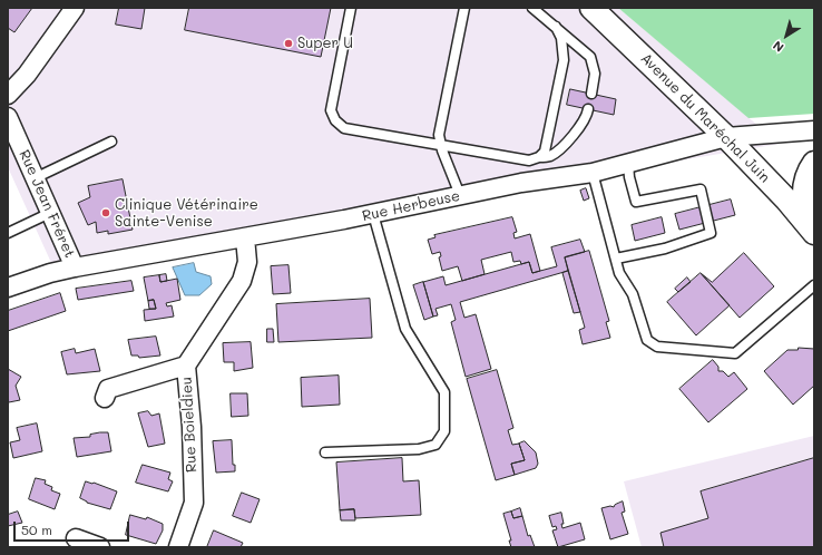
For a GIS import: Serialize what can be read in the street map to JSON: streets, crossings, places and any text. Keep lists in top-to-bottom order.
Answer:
{
  "streets": {
    "street": [
      "Avenue du Maréchal Juin",
      "Rue Jean Fréret",
      "Rue Herbeuse",
      "Rue Boieldieu"
    ]
  },
  "crossings": [
    ["Avenue du Maréchal Juin", "Rue Herbeuse"],
    ["Rue Jean Fréret", "Rue Herbeuse"],
    ["Rue Herbeuse", "Rue Boieldieu"]
  ],
  "places": ["Super U", "Clinique Vétérinaire Sainte-Venise"],
  "scale_bar": "50 m",
  "north": "bottom left"
}
